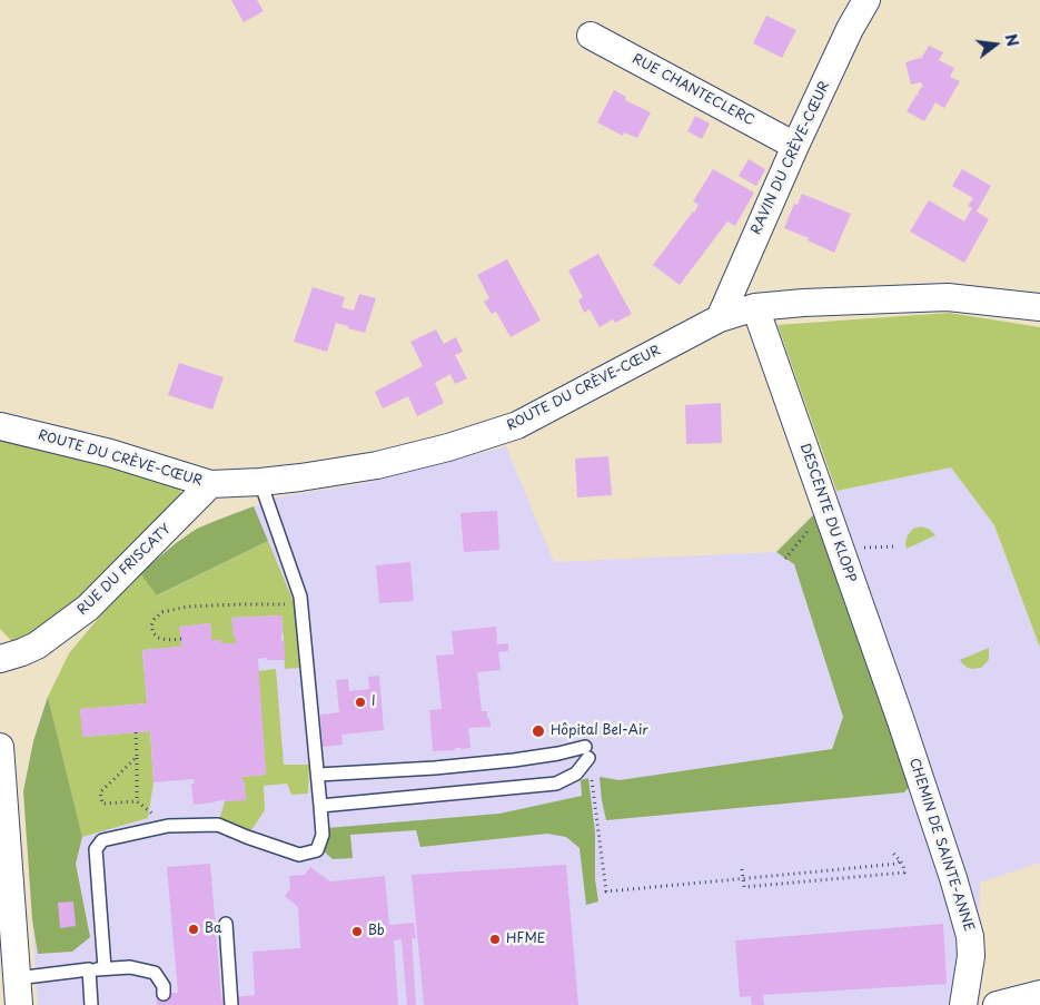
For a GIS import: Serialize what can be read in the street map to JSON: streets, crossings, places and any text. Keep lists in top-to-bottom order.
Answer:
{
  "streets": {
    "street": [
      "RUE CHANTECLERC",
      "RAVIN DU CRÈVE-CŒUR",
      "ROUTE DU CRÈVE-CŒUR",
      "DESCENTE DU KLOPP",
      "RUE DU FRISCATY",
      "CHEMIN DE SAINTE-ANNE"
    ]
  },
  "crossings": [
    ["RUE CHANTECLERC", "RAVIN DU CRÈVE-CŒUR"],
    ["RAVIN DU CRÈVE-CŒUR", "ROUTE DU CRÈVE-CŒUR"],
    ["ROUTE DU CRÈVE-CŒUR", "DESCENTE DU KLOPP"],
    ["ROUTE DU CRÈVE-CŒUR", "RUE DU FRISCATY"],
    ["DESCENTE DU KLOPP", "CHEMIN DE SAINTE-ANNE"]
  ],
  "places": [
    "I",
    "Hôpital Bel-Air",
    "Ba",
    "Bb",
    "HFME"
  ],
  "north": "right"
}
